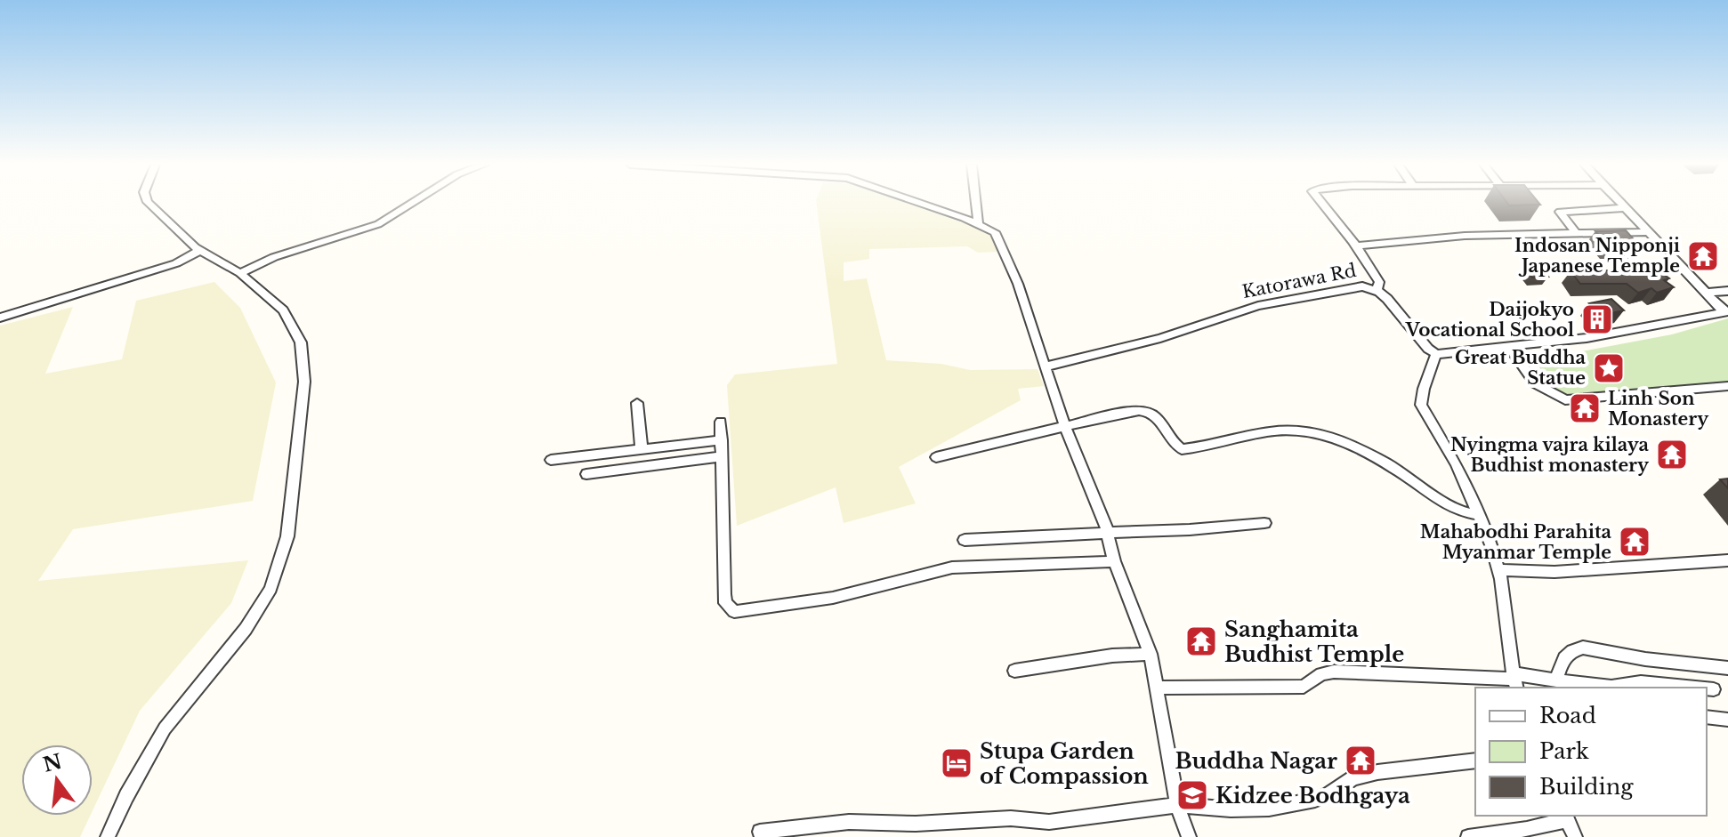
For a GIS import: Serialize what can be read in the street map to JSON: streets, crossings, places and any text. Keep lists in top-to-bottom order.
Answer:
{
  "streets": {
    "street": ["Katorawa Rd"]
  },
  "places": {
    "temple": [
      "Indosan Nipponji Japanese Temple",
      "Linh Son Monastery",
      "Nyingma vajra kilaya Budhist monastery",
      "Mahabodhi Parahita Myanmar Temple",
      "Sanghamita Budhist Temple",
      "Buddha Nagar"
    ],
    "building": ["Daijokyo Vocational School"],
    "place": ["Great Buddha Statue"],
    "hotel": ["Stupa Garden of Compassion"],
    "school or university": ["Kidzee Bodhgaya"]
  },
  "legend": ["Road", "Park", "Building"],
  "north": "top"
}
